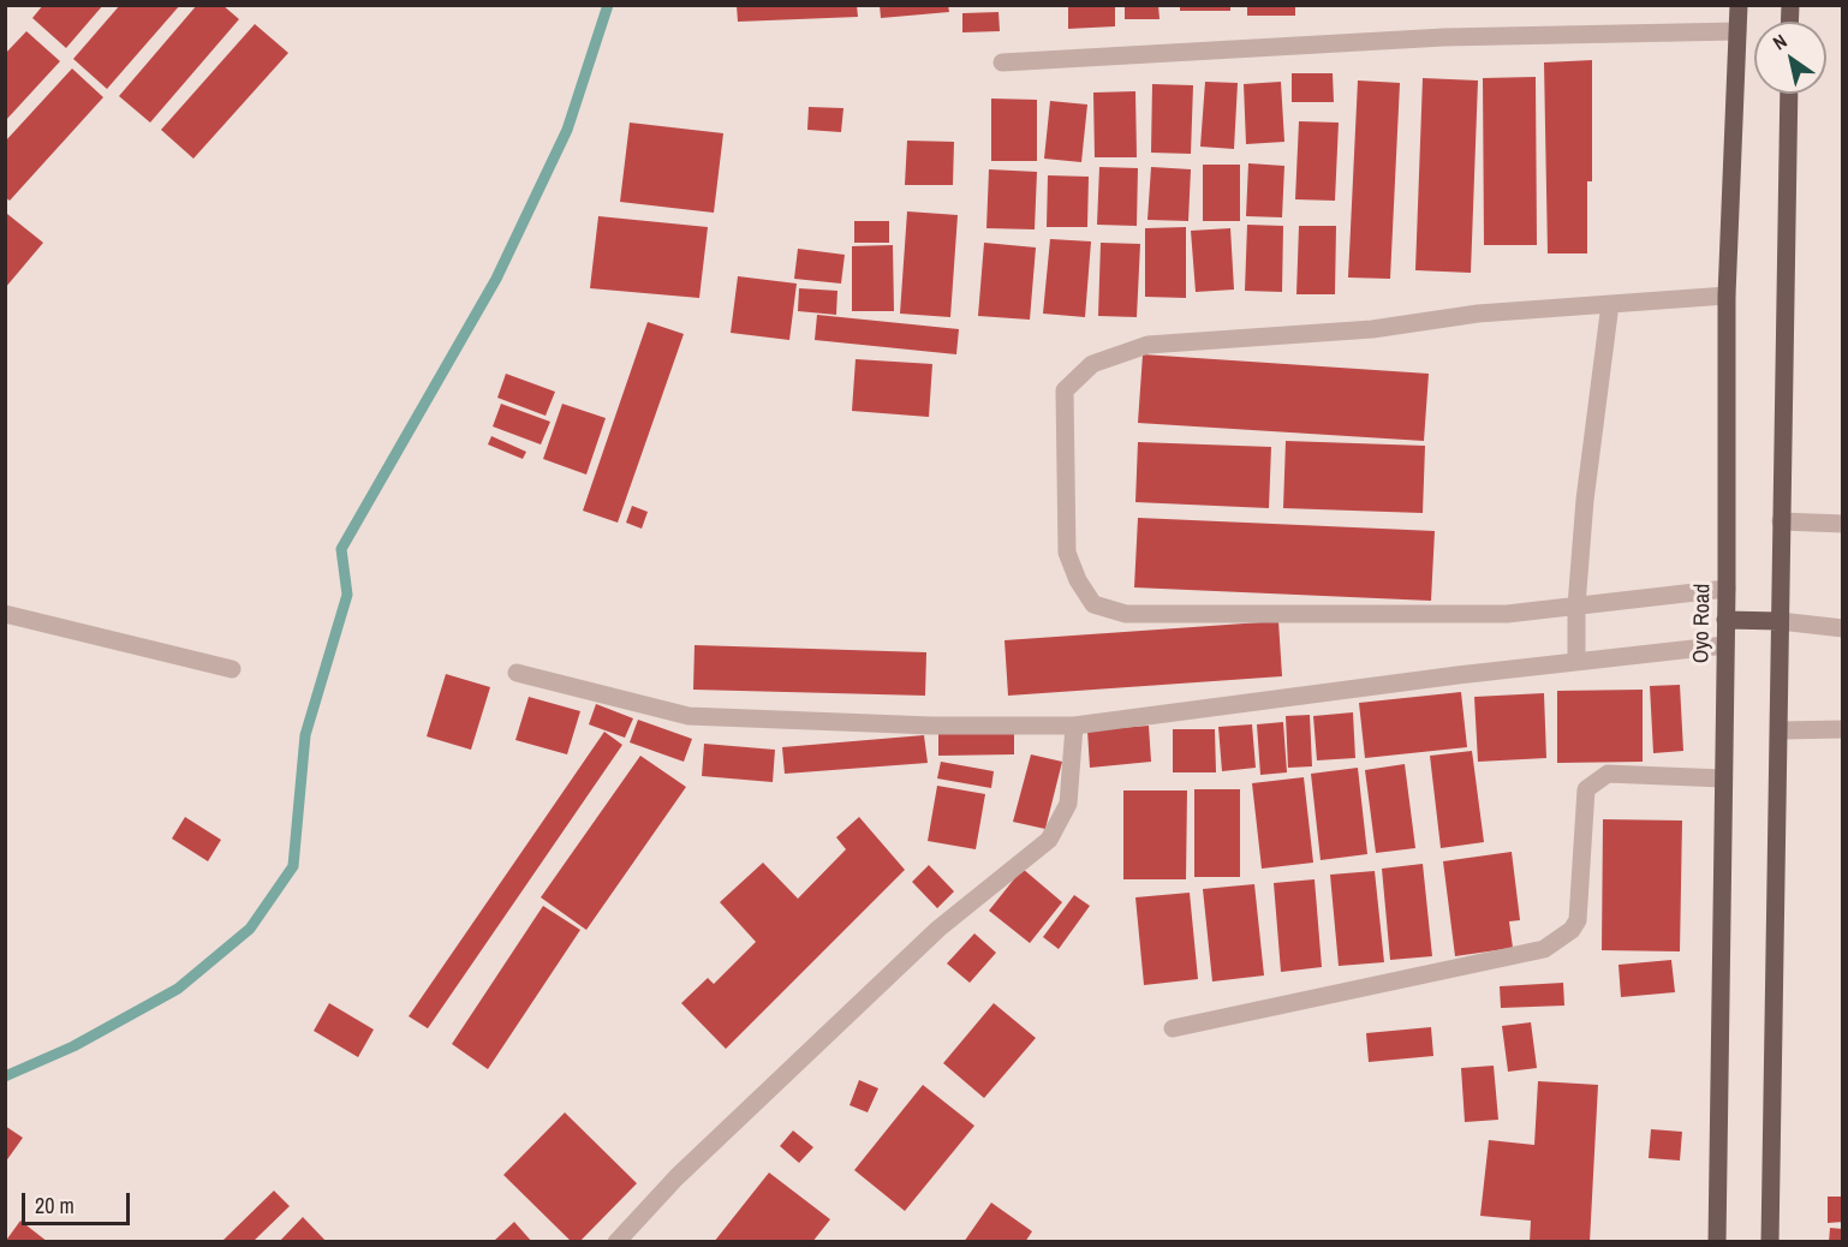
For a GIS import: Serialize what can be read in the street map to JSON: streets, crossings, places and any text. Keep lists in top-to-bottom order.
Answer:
{
  "streets": {
    "main road": ["Oyo Road"]
  },
  "scale_bar": "20 m",
  "north": "top left"
}
